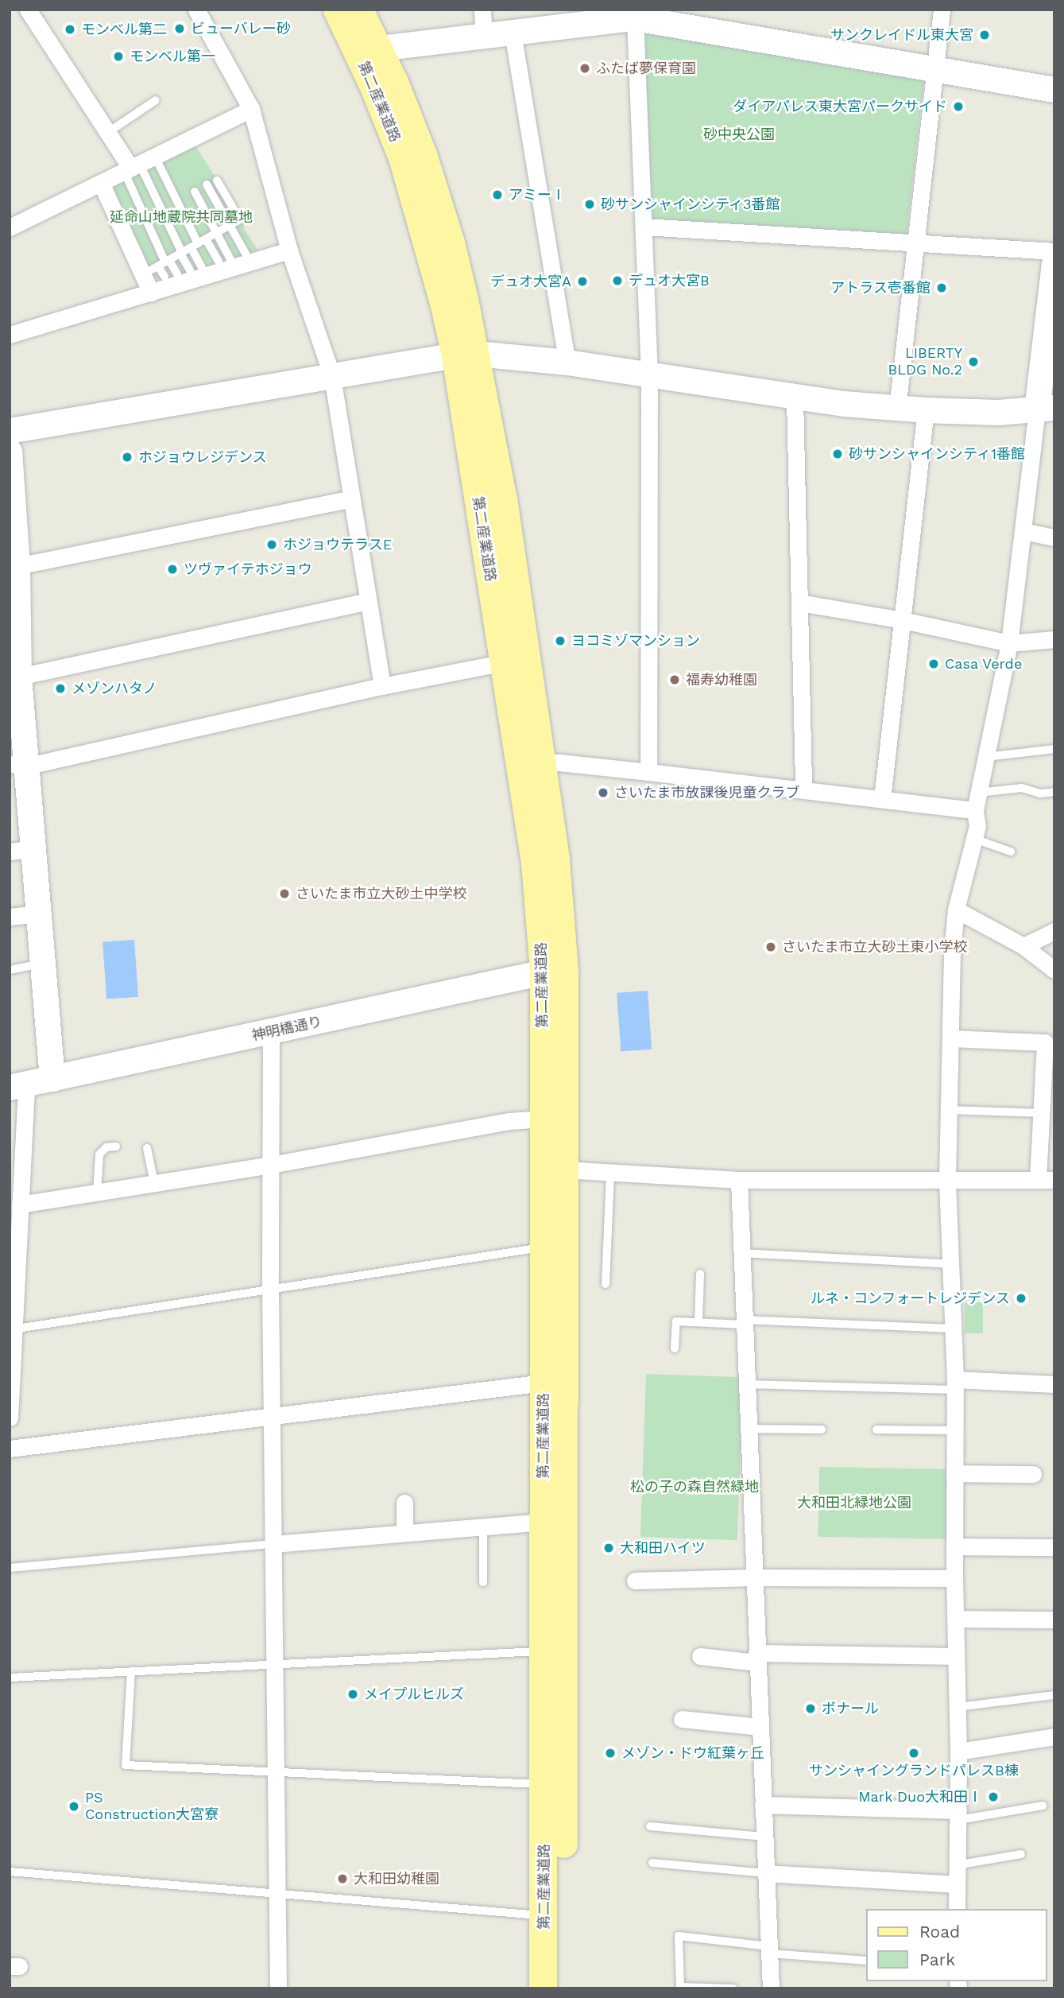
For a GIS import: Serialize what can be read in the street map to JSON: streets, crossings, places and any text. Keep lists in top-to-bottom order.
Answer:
{
  "streets": {
    "main road": ["第二産業道路"],
    "street": ["神明橋通り"]
  },
  "crossings": [
    ["第二産業道路", "神明橋通り"]
  ],
  "parks": [
    "砂中央公園",
    "延命山地蔵院共同墓地",
    "松の子の森自然緑地",
    "大和田北緑地公園"
  ],
  "places": [
    "ビューバレー砂",
    "モンベル第二",
    "サンクレイドル東大宮",
    "モンベル第一",
    "ふたば夢保育園",
    "ダイアパレス東大宮パークサイド",
    "アミーⅠ",
    "砂サンシャインシティ3番館",
    "デュオ大宮B",
    "デュオ大宮A",
    "アトラス壱番館",
    "LIBERTY BLDG No.2",
    "砂サンシャインシティ1番館",
    "ホジョウレジデンス",
    "ホジョウテラスE",
    "ツヴァイテホジョウ",
    "ヨコミゾマンション",
    "Casa Verde",
    "福寿幼稚園",
    "メゾンハタノ",
    "さいたま市放課後児童クラブ",
    "さいたま市立大砂土中学校",
    "さいたま市立大砂土東小学校",
    "ルネ・コンフォートレジデンス",
    "大和田ハイツ",
    "メイプルヒルズ",
    "ボナール",
    "メゾン・ドウ紅葉ヶ丘",
    "サンシャイングランドパレスB棟",
    "Mark Duo大和田Ⅰ",
    "PS Construction大宮寮",
    "大和田幼稚園"
  ],
  "legend": ["Road", "Park"]
}
